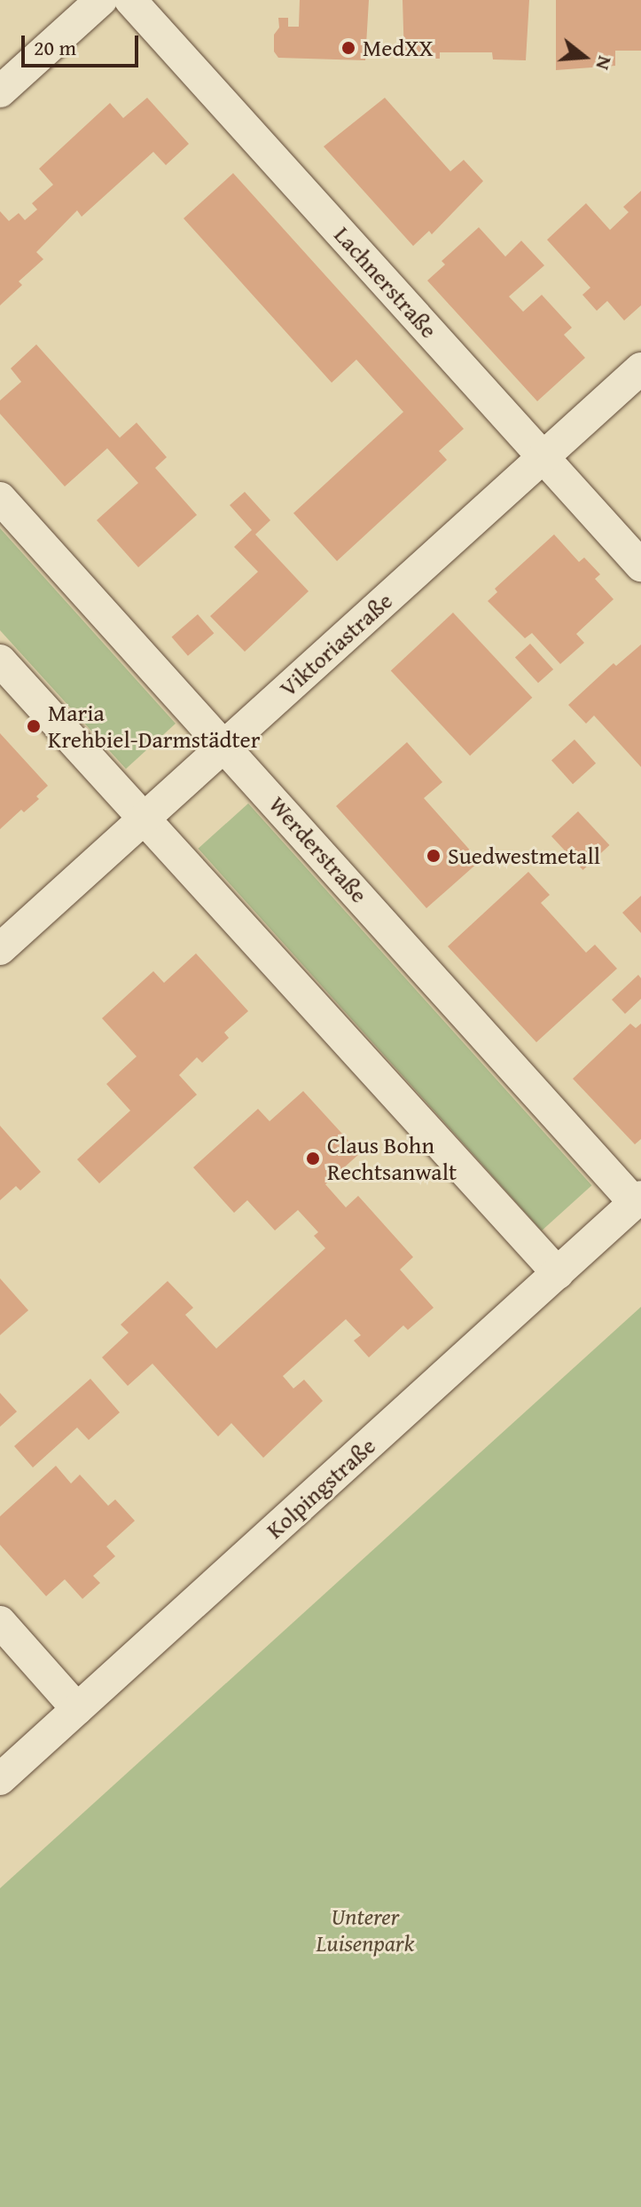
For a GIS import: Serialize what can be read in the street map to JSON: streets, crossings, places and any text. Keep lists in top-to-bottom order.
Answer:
{
  "streets": {
    "street": [
      "Lachnerstraße",
      "Viktoriastraße",
      "Werderstraße",
      "Kolpingstraße"
    ]
  },
  "crossings": [
    ["Lachnerstraße", "Viktoriastraße"],
    ["Viktoriastraße", "Werderstraße"],
    ["Werderstraße", "Kolpingstraße"]
  ],
  "parks": ["Unterer Luisenpark"],
  "places": [
    "MedXX",
    "Maria Krehbiel-Darmstädter",
    "Suedwestmetall",
    "Claus Bohn Rechtsanwalt"
  ],
  "scale_bar": "20 m",
  "north": "right"
}
